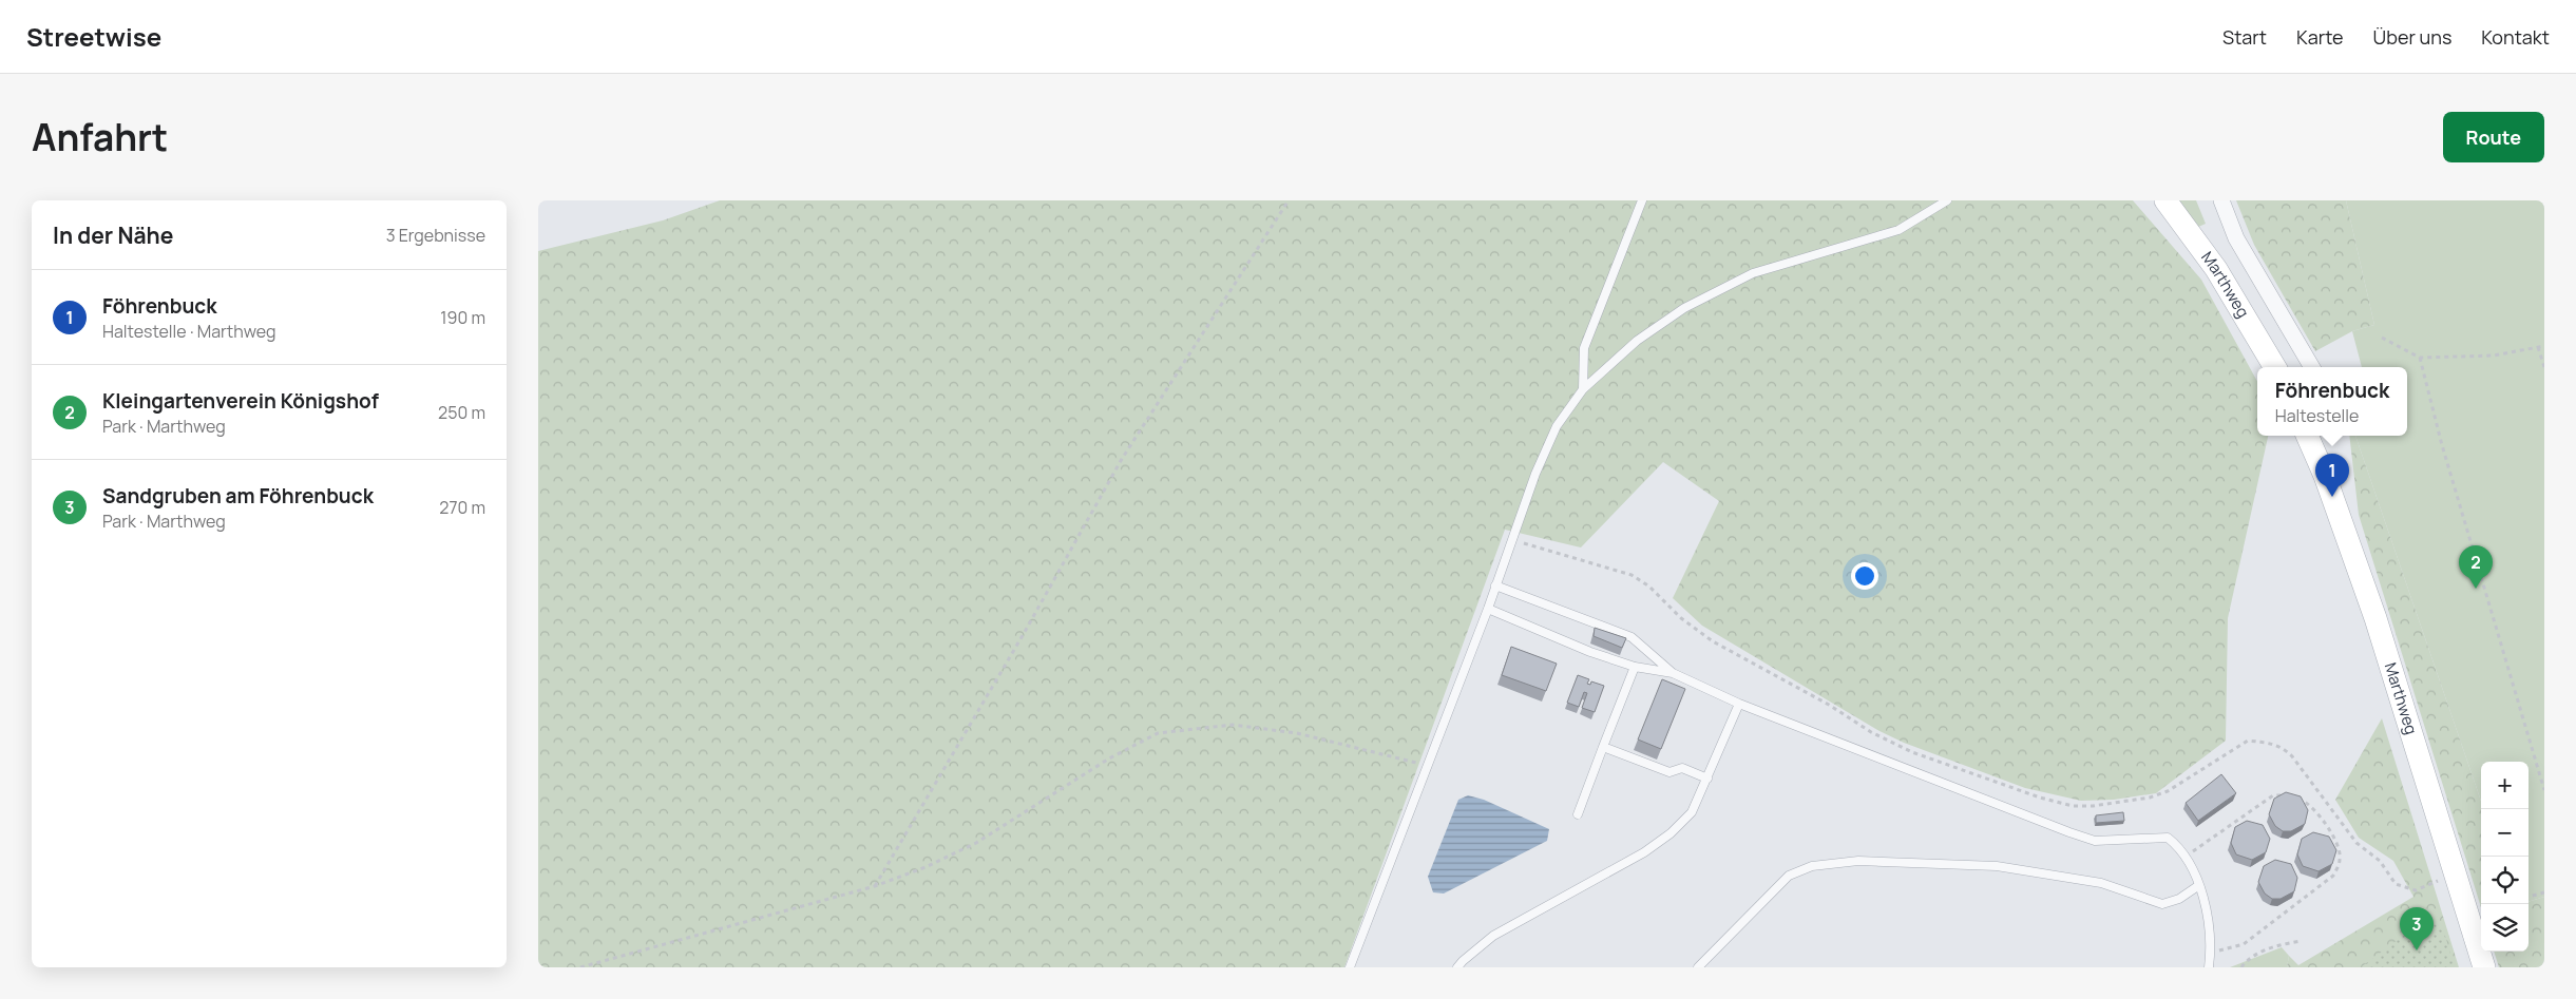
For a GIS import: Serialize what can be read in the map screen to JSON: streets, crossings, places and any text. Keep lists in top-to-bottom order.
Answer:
{
  "streets": {
    "main road": ["Marthweg"]
  },
  "page": {
    "header": "Streetwise",
    "nav": [
      "Start",
      "Karte",
      "Über uns",
      "Kontakt"
    ],
    "title": "Anfahrt",
    "buttons": "Route",
    "heading": ["In der Nähe", "3 Ergebnisse"],
    "list": [
      {
        "mark": "1",
        "name": "Föhrenbuck",
        "note": "Haltestelle · Marthweg",
        "value": "190 m"
      },
      {
        "mark": "2",
        "name": "Kleingartenverein Königshof",
        "note": "Park · Marthweg",
        "value": "250 m"
      },
      {
        "mark": "3",
        "name": "Sandgruben am Föhrenbuck",
        "note": "Park · Marthweg",
        "value": "270 m"
      }
    ],
    "popup": ["Föhrenbuck", "Haltestelle"],
    "pins": ["1", "2", "3"],
    "map_buttons": ["+", "−"]
  }
}
